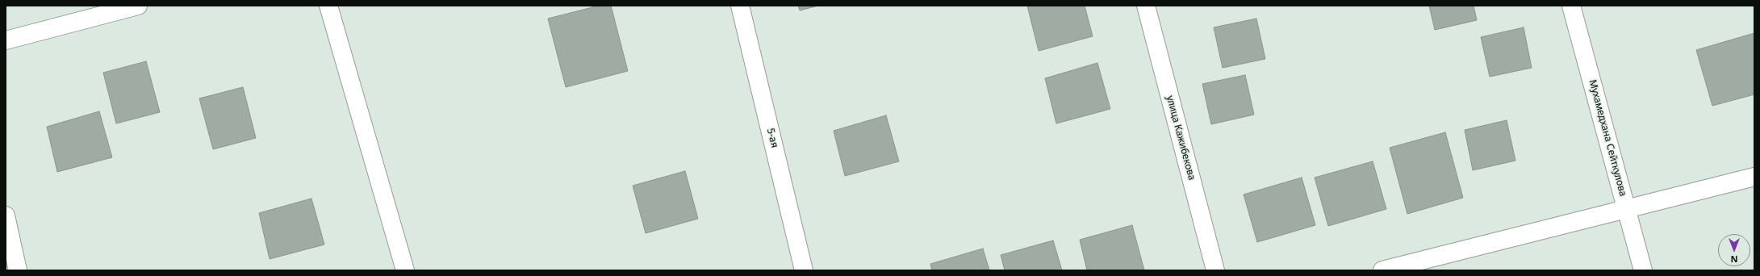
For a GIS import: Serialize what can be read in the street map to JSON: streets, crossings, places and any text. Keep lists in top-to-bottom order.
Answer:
{
  "streets": {
    "street": ["5-ая", "улица Кажибекова", "Мухамедхана Сейткулова"]
  },
  "north": "bottom"
}
